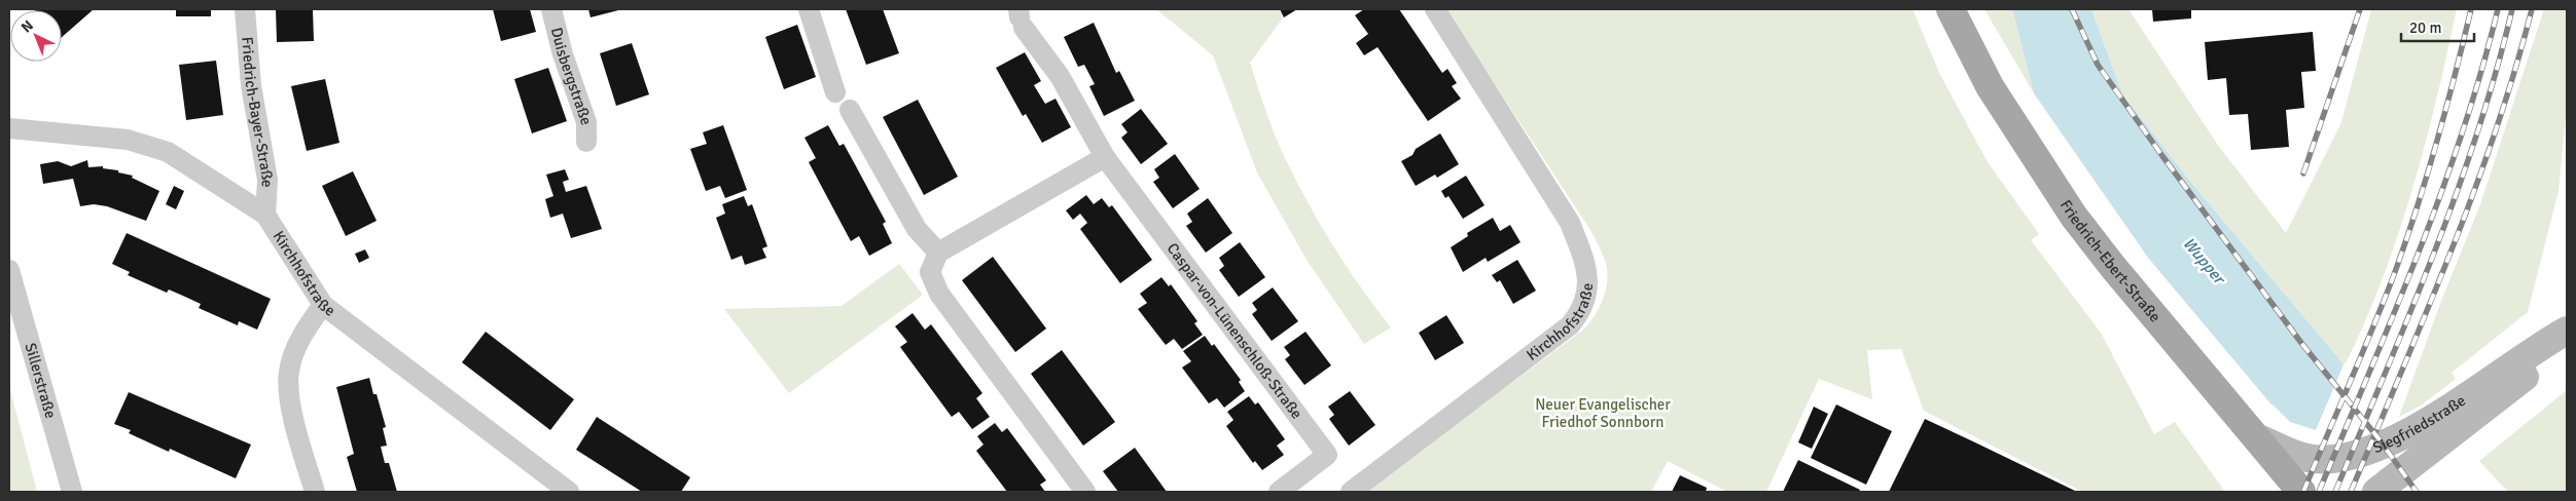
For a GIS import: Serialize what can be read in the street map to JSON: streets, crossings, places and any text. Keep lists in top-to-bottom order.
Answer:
{
  "streets": {
    "main road": ["Friedrich-Ebert-Straße"],
    "street": [
      "Duisbergstraße",
      "Friedrich-Bayer-Straße",
      "Kirchhofstraße",
      "Caspar-von-Lünenschloß-Straße",
      "Sillerstraße",
      "Siegfriedstraße"
    ]
  },
  "crossings": [
    ["Friedrich-Bayer-Straße", "Kirchhofstraße"],
    ["Friedrich-Ebert-Straße", "Siegfriedstraße"]
  ],
  "water": ["Wupper"],
  "parks": ["Neuer Evangelischer Friedhof Sonnborn"],
  "scale_bar": "20 m",
  "north": "top left"
}
